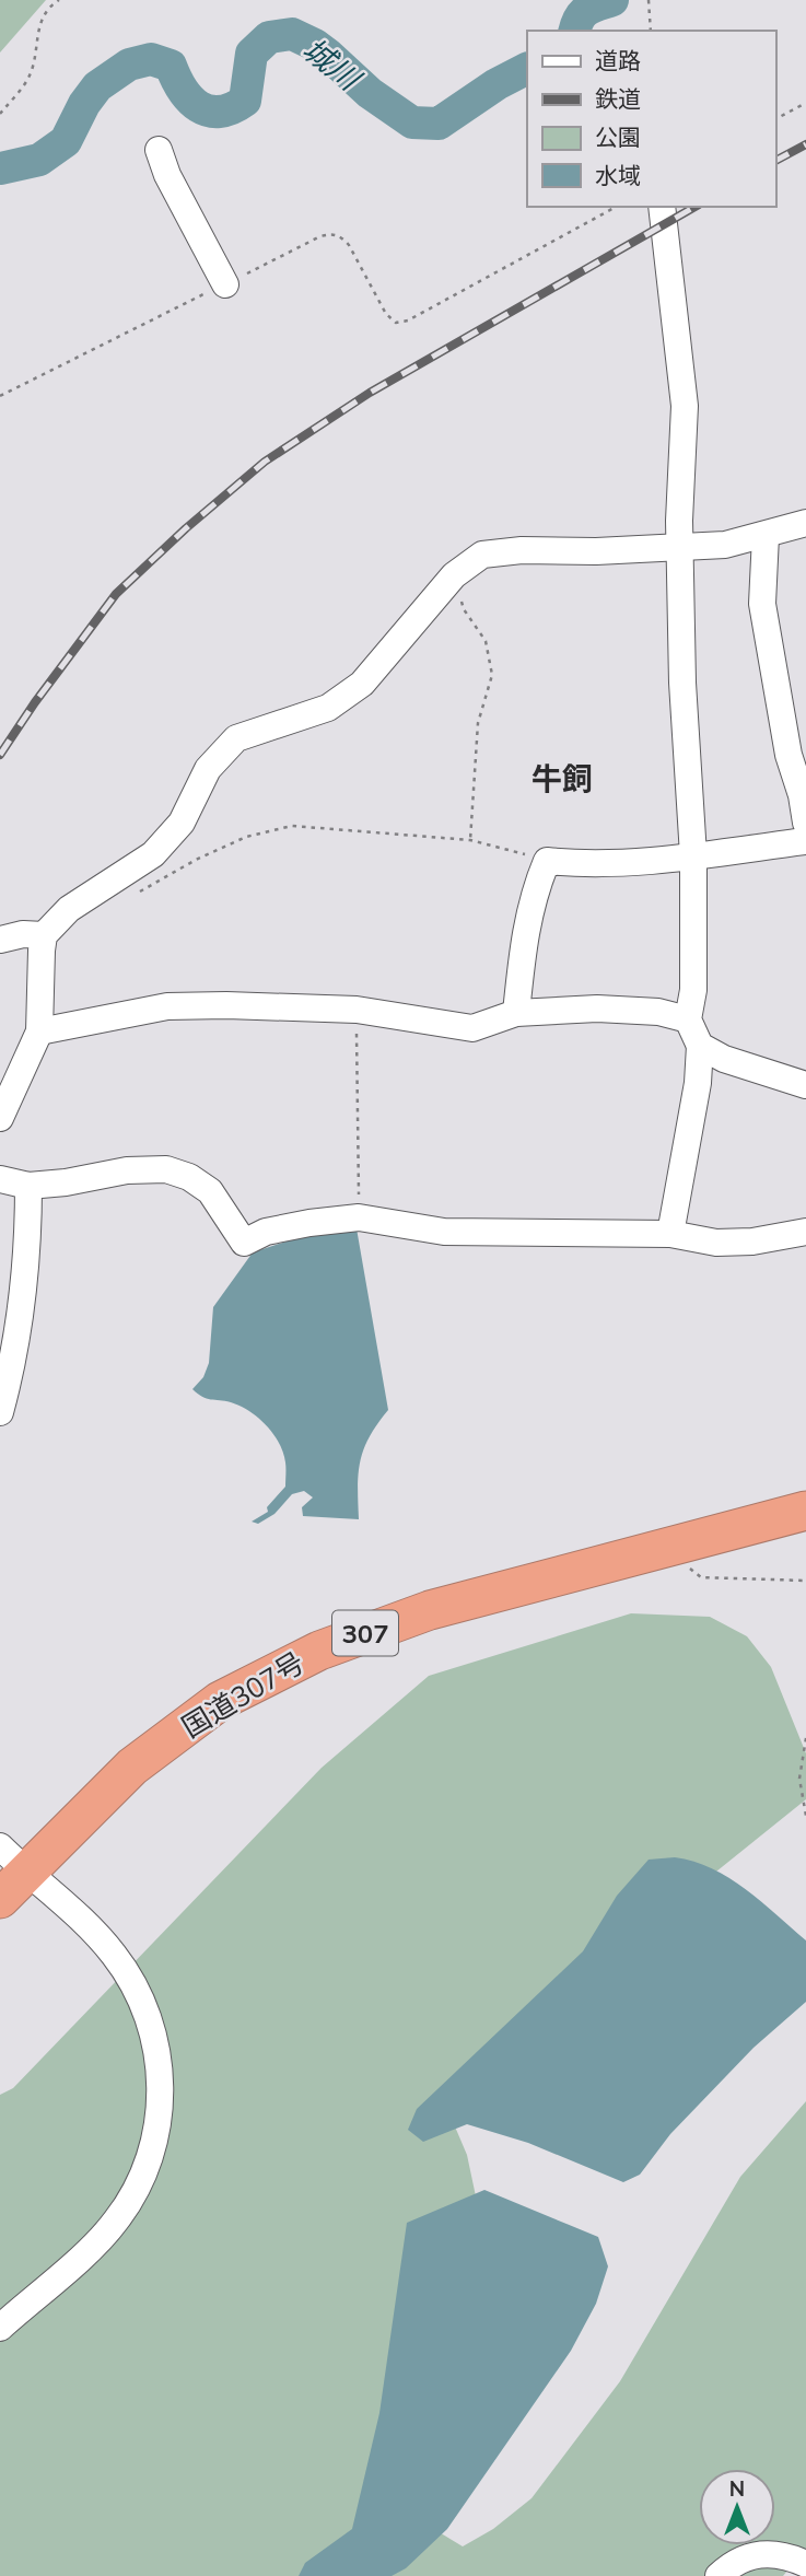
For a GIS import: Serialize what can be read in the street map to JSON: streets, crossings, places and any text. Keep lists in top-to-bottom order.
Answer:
{
  "streets": {
    "highway": ["307", "国道307号"]
  },
  "districts": ["牛飼"],
  "water": ["城川"],
  "legend": [
    "道路",
    "鉄道",
    "公園",
    "水域"
  ],
  "north": "top"
}
